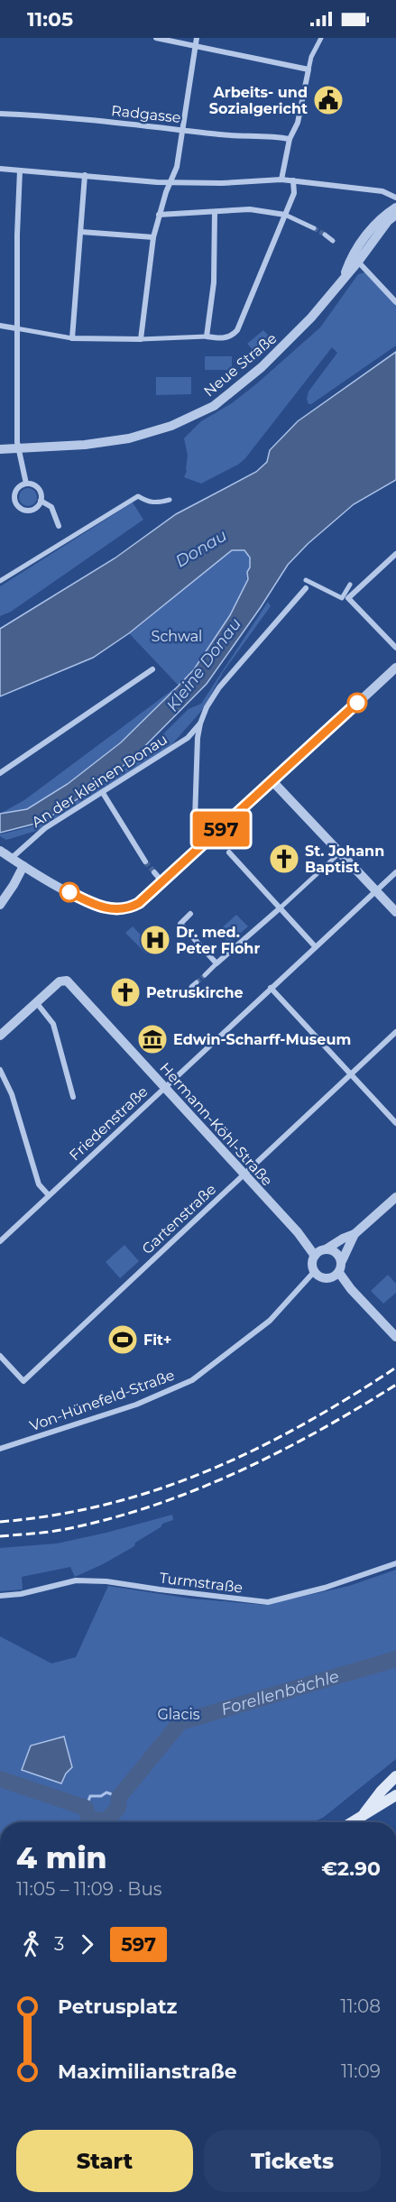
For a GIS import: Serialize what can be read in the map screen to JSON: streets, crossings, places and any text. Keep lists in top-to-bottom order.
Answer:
{
  "streets": {
    "street": [
      "Radgasse",
      "Neue Straße",
      "An der kleinen Donau",
      "Friedenstraße",
      "Hermann-Köhl-Straße",
      "Gartenstraße",
      "Von-Hünefeld-Straße",
      "Turmstraße"
    ]
  },
  "crossings": [
    ["Friedenstraße", "Hermann-Köhl-Straße"],
    ["Hermann-Köhl-Straße", "Gartenstraße"],
    ["Hermann-Köhl-Straße", "Von-Hünefeld-Straße"]
  ],
  "water": ["Donau", "Kleine Donau", "Forellenbächle"],
  "parks": ["Schwal", "Glacis"],
  "places": {
    "public building": ["Arbeits- und Sozialgericht"],
    "church": ["St. Johann Baptist", "Petruskirche"],
    "hospital": ["Dr. med. Peter Flohr"],
    "museum": ["Edwin-Scharff-Museum"],
    "sports": ["Fit+"]
  },
  "lines": ["bus line 597"],
  "page": {
    "status": "11:05",
    "on_map": "597",
    "heading": ["4 min", "11:05 – 11:09 · Bus", "€2.90"],
    "legs": ["3", "597"],
    "list": [
      {
        "name": "Petrusplatz",
        "value": "11:08"
      },
      {
        "name": "Maximilianstraße",
        "value": "11:09"
      }
    ],
    "buttons": ["Start", "Tickets"]
  }
}
